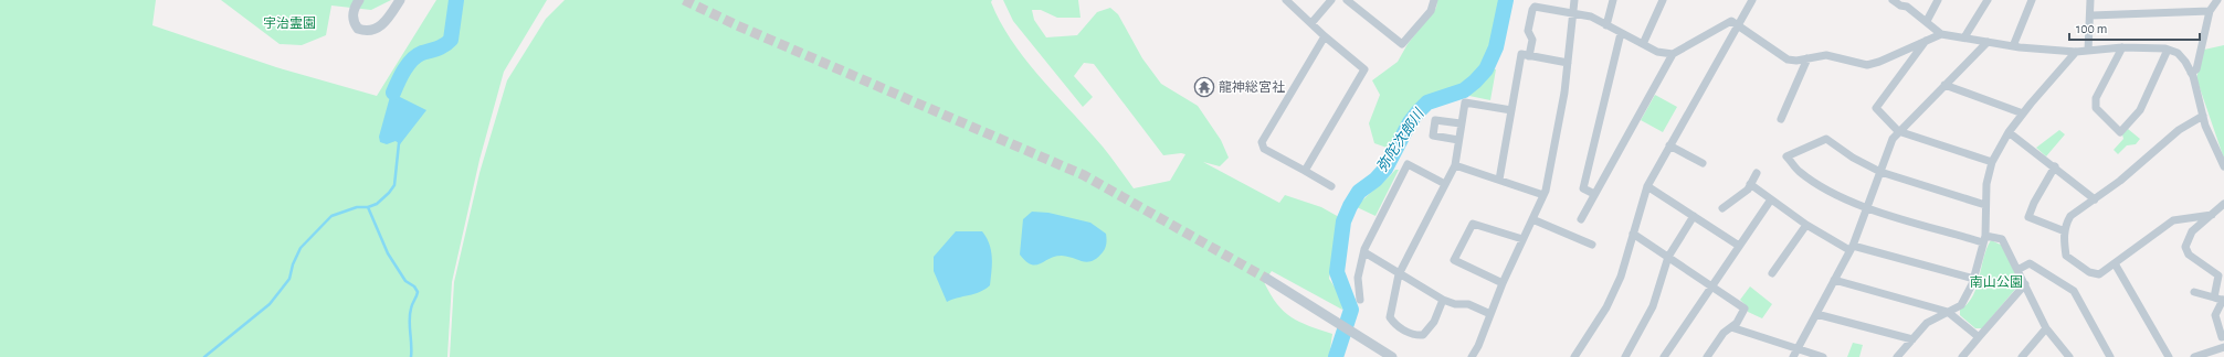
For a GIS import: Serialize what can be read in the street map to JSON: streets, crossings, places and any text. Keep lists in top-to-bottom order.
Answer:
{
  "water": ["弥陀次郎川"],
  "parks": ["宇治霊園", "南山公園"],
  "places": {
    "temple": ["龍神総宮社"]
  },
  "scale_bar": "100 m"
}
